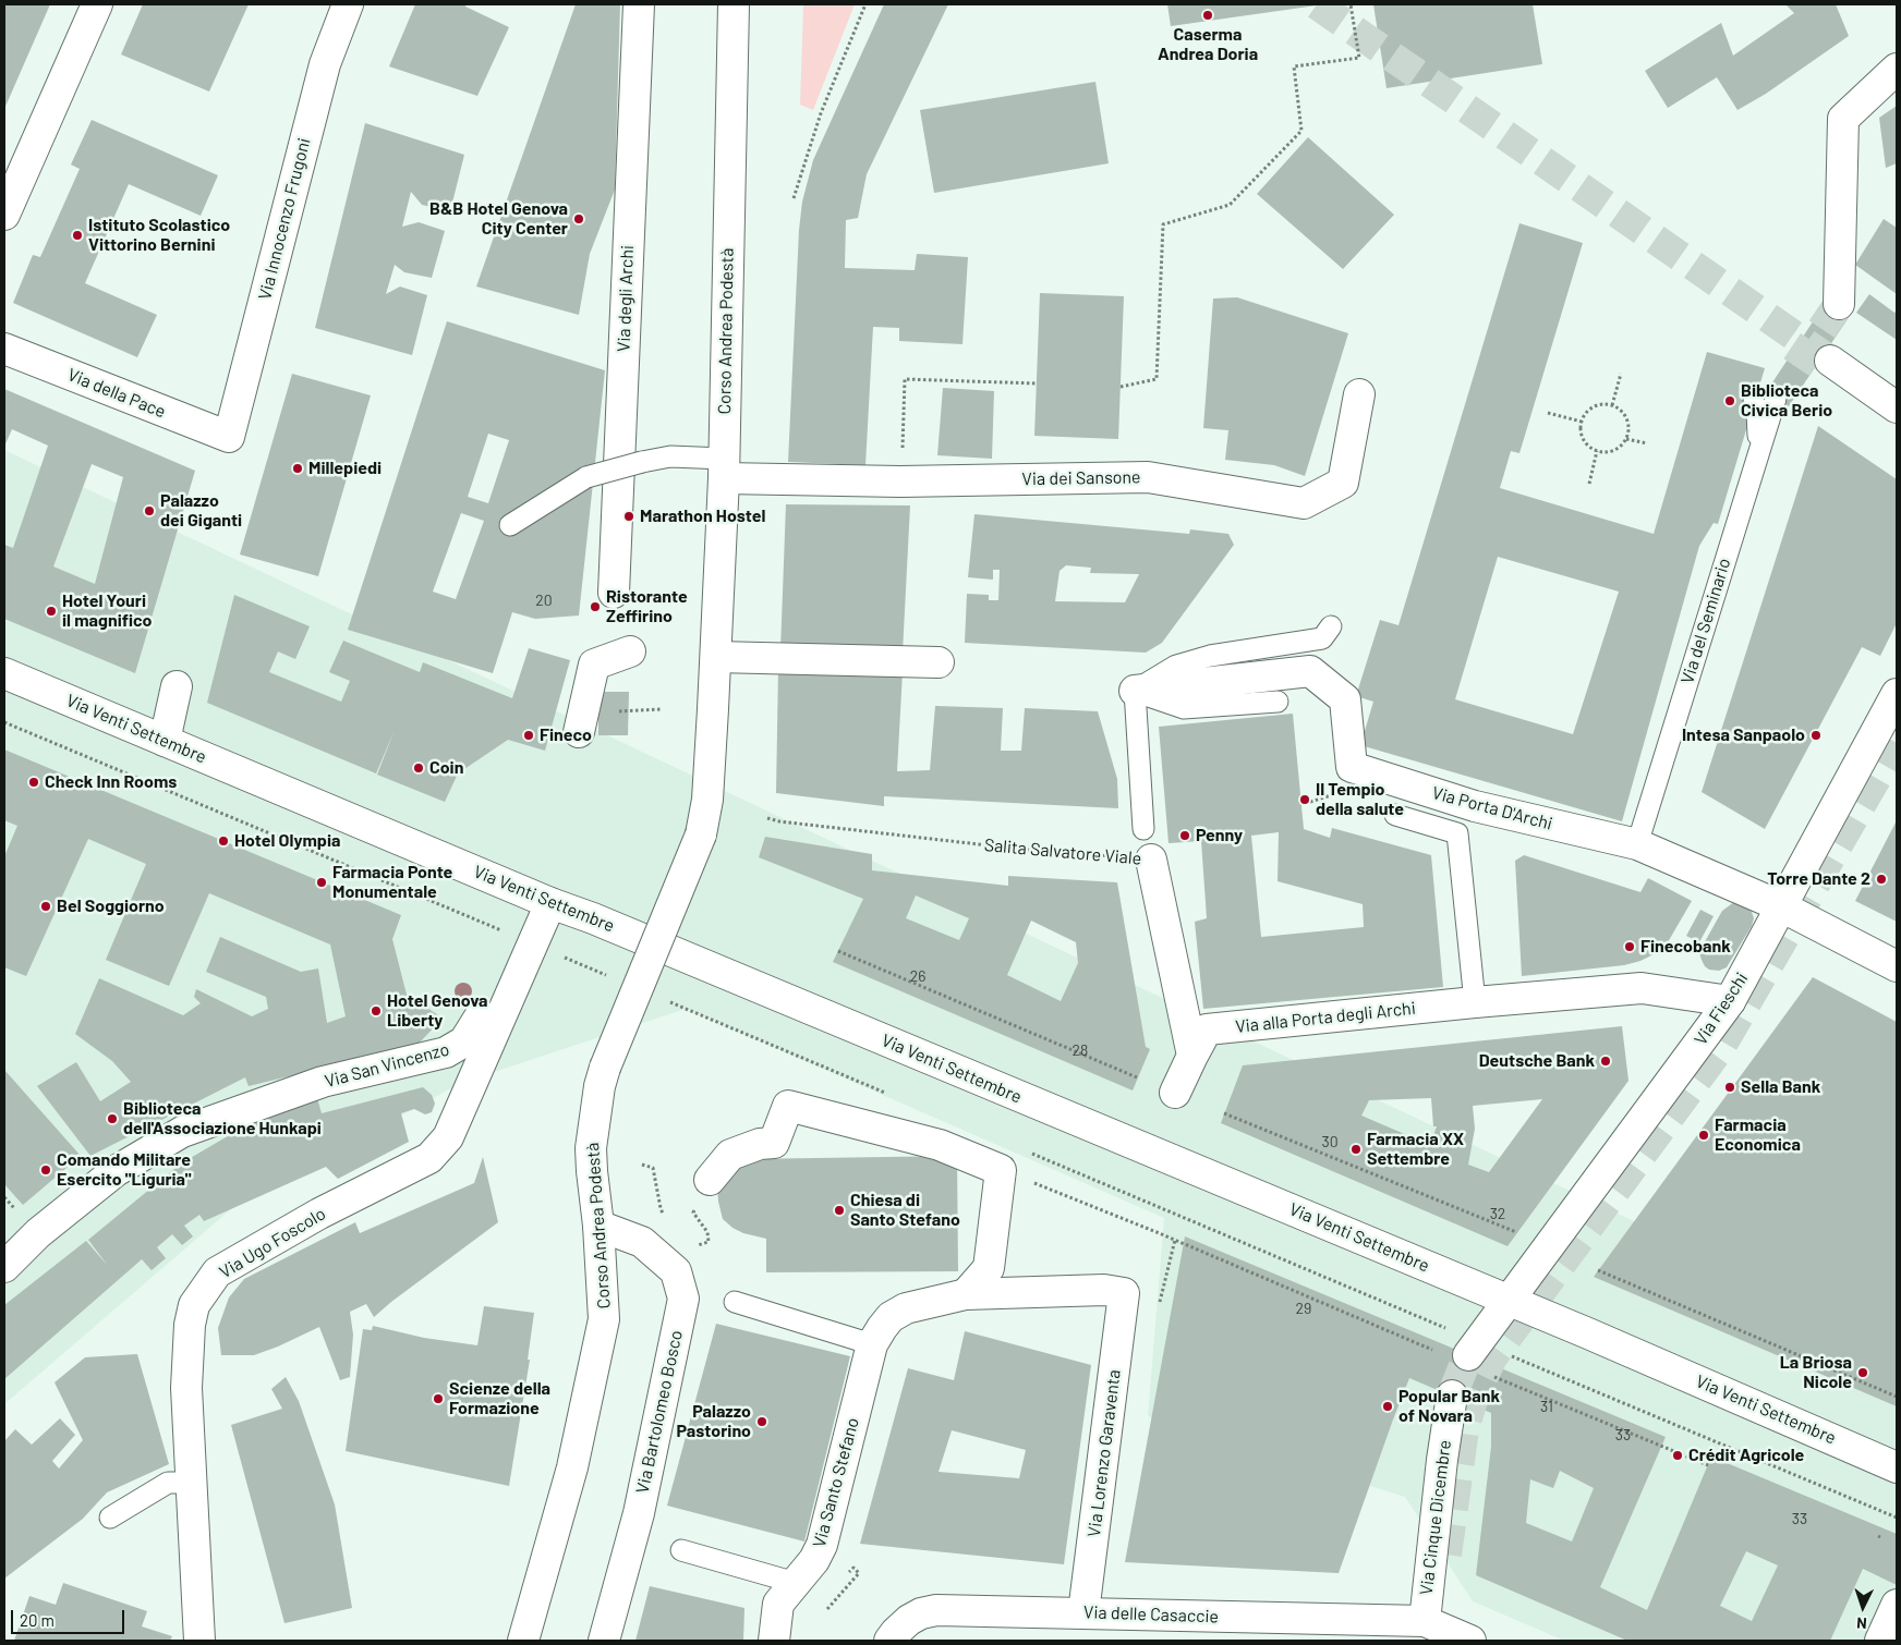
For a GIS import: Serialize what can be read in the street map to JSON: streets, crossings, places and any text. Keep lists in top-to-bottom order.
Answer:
{
  "streets": {
    "street": [
      "Via Innocenzo Frugoni",
      "Via degli Archi",
      "Corso Andrea Podestà",
      "Via della Pace",
      "Via dei Sansone",
      "Via Venti Settembre",
      "Via Porta D'Archi",
      "Salita Salvatore Viale",
      "Via Fieschi",
      "Via alla Porta degli Archi",
      "Via San Vincenzo",
      "Via Ugo Foscolo",
      "Via Bartolomeo Bosco",
      "Via Lorenzo Garaventa",
      "Via Santo Stefano",
      "Via Cinque Dicembre",
      "Via delle Casaccie"
    ],
    "lane": ["Via del Seminario"]
  },
  "crossings": [
    ["Via Innocenzo Frugoni", "Via della Pace"],
    ["Corso Andrea Podestà", "Via dei Sansone"],
    ["Corso Andrea Podestà", "Via Bartolomeo Bosco"],
    ["Via del Seminario", "Via Porta D'Archi"],
    ["Via Venti Settembre", "Via Fieschi"],
    ["Via Venti Settembre", "Via San Vincenzo"],
    ["Via Porta D'Archi", "Via Fieschi"],
    ["Salita Salvatore Viale", "Via alla Porta degli Archi"],
    ["Via Fieschi", "Via alla Porta degli Archi"],
    ["Via San Vincenzo", "Via Ugo Foscolo"],
    ["Via Lorenzo Garaventa", "Via Santo Stefano"],
    ["Via Lorenzo Garaventa", "Via delle Casaccie"],
    ["Via Cinque Dicembre", "Via delle Casaccie"]
  ],
  "places": [
    "Caserma Andrea Doria",
    "B&B Hotel Genova City Center",
    "Istituto Scolastico Vittorino Bernini",
    "Biblioteca Civica Berio",
    "Millepiedi",
    "Palazzo dei Giganti",
    "Marathon Hostel",
    "Ristorante Zeffirino",
    "Hotel Youri il magnifico",
    "Fineco",
    "Intesa Sanpaolo",
    "Coin",
    "Check Inn Rooms",
    "Il Tempio della salute",
    "Penny",
    "Hotel Olympia",
    "Torre Dante 2",
    "Farmacia Ponte Monumentale",
    "Bel Soggiorno",
    "Finecobank",
    "Hotel Genova Liberty",
    "Deutsche Bank",
    "Sella Bank",
    "Biblioteca dell'Associazione Hunkapi",
    "Farmacia Economica",
    "Farmacia XX Settembre",
    "Comando Militare Esercito \"Liguria\"",
    "Chiesa di Santo Stefano",
    "La Briosa Nicole",
    "Scienze della Formazione",
    "Popular Bank of Novara",
    "Palazzo Pastorino",
    "Crédit Agricole"
  ],
  "house_numbers": [
    "20",
    "26",
    "28",
    "30",
    "32",
    "29",
    "31",
    "33",
    "33"
  ],
  "scale_bar": "20 m",
  "north": "bottom"
}
